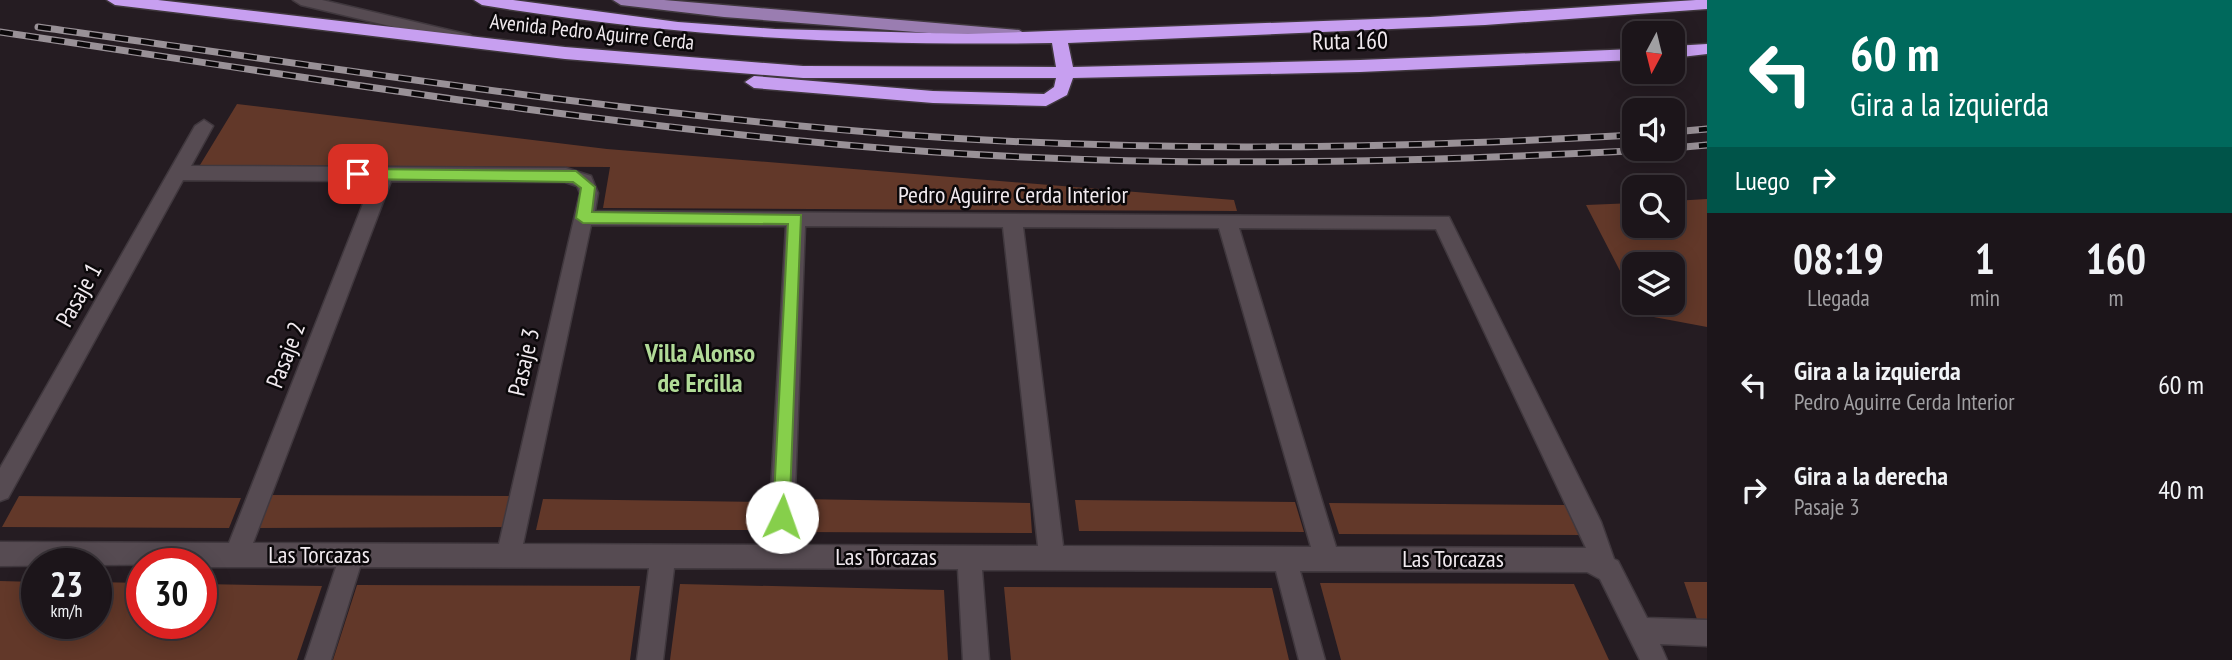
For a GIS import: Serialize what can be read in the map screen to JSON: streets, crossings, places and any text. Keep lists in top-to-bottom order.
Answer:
{
  "streets": {
    "highway": ["Avenida Pedro Aguirre Cerda", "Ruta 160"],
    "street": [
      "Pedro Aguirre Cerda Interior",
      "Pasaje 1",
      "Pasaje 2",
      "Pasaje 3",
      "Las Torcazas"
    ]
  },
  "crossings": [
    ["Avenida Pedro Aguirre Cerda", "Ruta 160"],
    ["Pedro Aguirre Cerda Interior", "Pasaje 3"],
    ["Pedro Aguirre Cerda Interior", "Las Torcazas"],
    ["Pasaje 2", "Pasaje 3"],
    ["Pasaje 2", "Las Torcazas"],
    ["Pasaje 3", "Las Torcazas"]
  ],
  "districts": ["Villa Alonso de Ercilla"],
  "north": "bottom",
  "page": {
    "turn": ["60 m", "Gira a la izquierda"],
    "then": "Luego",
    "eta": [
      "08:19",
      "Llegada",
      "1",
      "min",
      "160",
      "m"
    ],
    "list": [
      {
        "name": "Gira a la izquierda",
        "note": "Pedro Aguirre Cerda Interior",
        "value": "60 m"
      },
      {
        "name": "Gira a la derecha",
        "note": "Pasaje 3",
        "value": "40 m"
      }
    ],
    "speed": "23 km/h",
    "limit": "30"
  }
}
